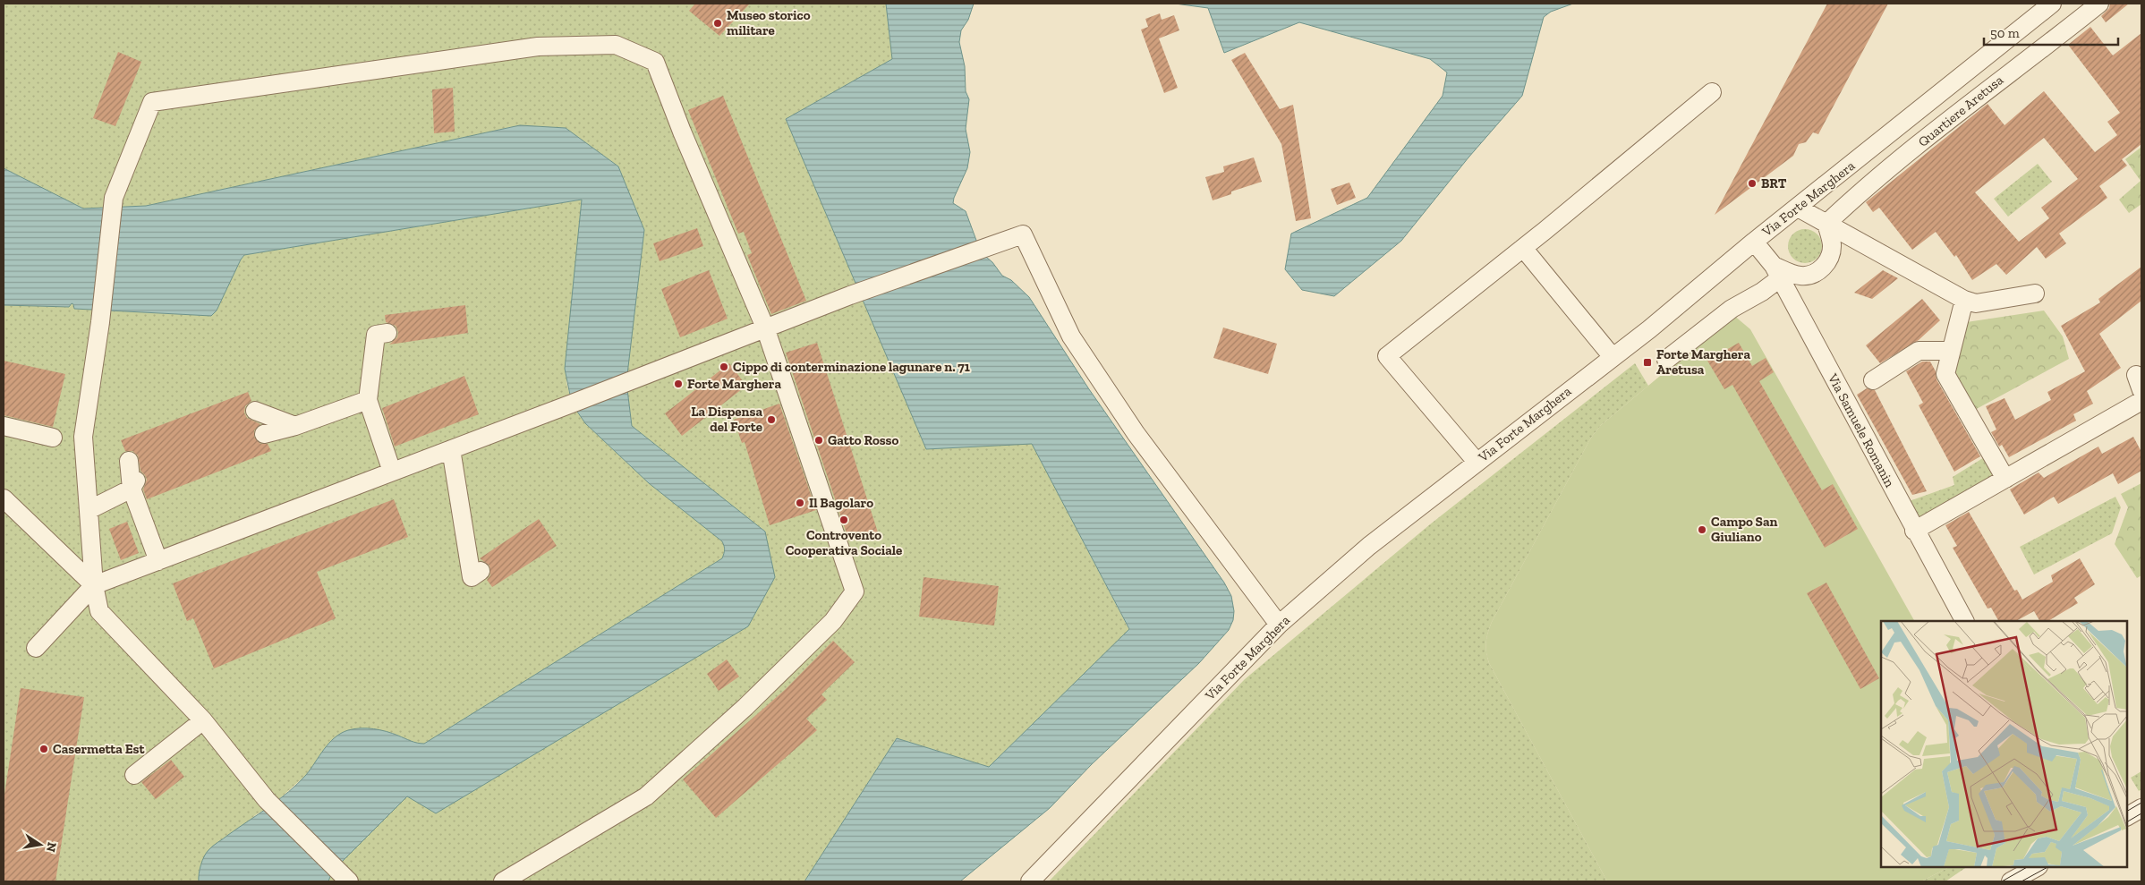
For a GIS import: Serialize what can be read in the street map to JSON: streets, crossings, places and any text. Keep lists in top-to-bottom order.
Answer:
{
  "streets": {
    "street": ["Quartiere Aretusa", "Via Forte Marghera", "Via Samuele Romanin"]
  },
  "crossings": [
    ["Quartiere Aretusa", "Via Forte Marghera"],
    ["Quartiere Aretusa", "Via Samuele Romanin"],
    ["Via Forte Marghera", "Via Samuele Romanin"]
  ],
  "places": {
    "other": [
      "Museo storico militare",
      "BRT",
      "Cippo di conterminazione lagunare n. 71",
      "Forte Marghera",
      "La Dispensa del Forte",
      "Gatto Rosso",
      "Il Bagolaro",
      "Controvento Cooperativa Sociale",
      "Campo San Giuliano",
      "Casermetta Est"
    ],
    "transit": ["Forte Marghera Aretusa"]
  },
  "scale_bar": "50 m",
  "north": "right"
}
